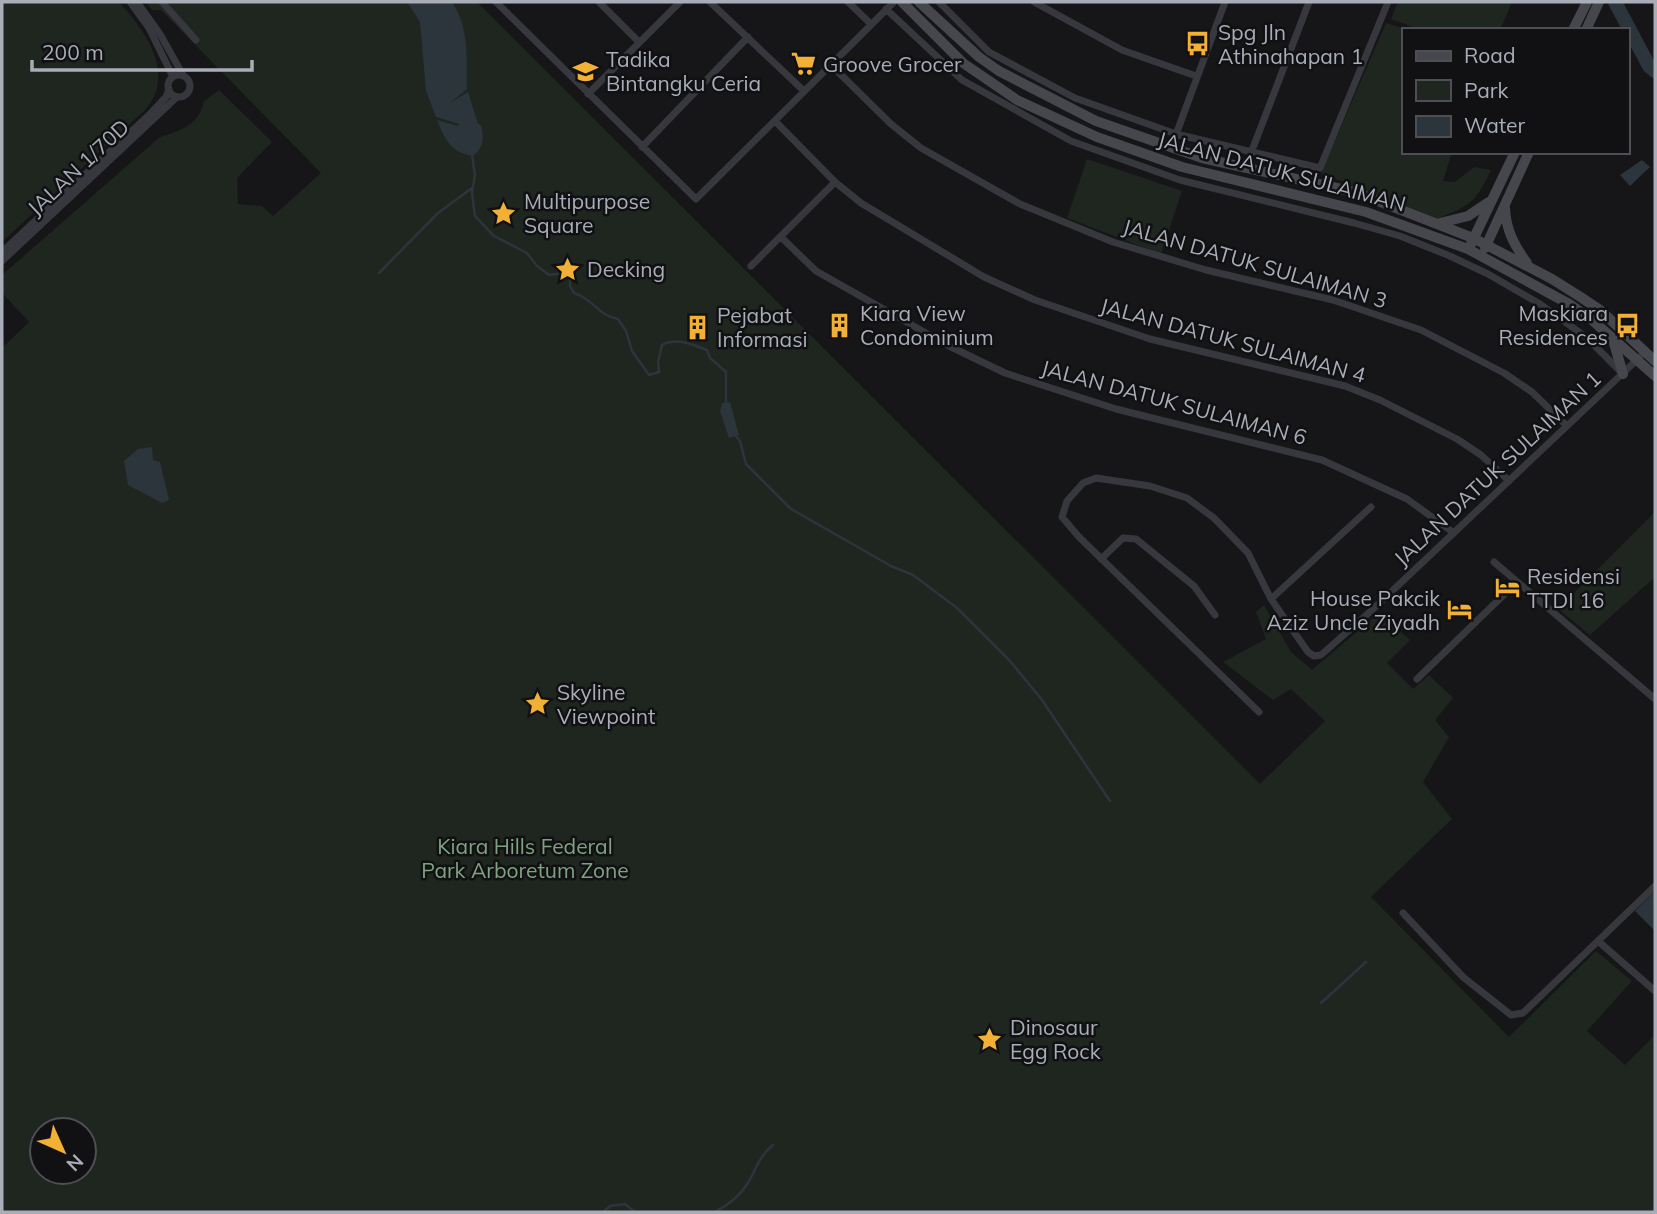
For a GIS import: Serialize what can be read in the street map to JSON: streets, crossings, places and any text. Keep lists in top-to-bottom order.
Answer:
{
  "streets": {
    "main road": ["JALAN DATUK SULAIMAN"],
    "street": [
      "JALAN 1/70D",
      "JALAN DATUK SULAIMAN 3",
      "JALAN DATUK SULAIMAN 4",
      "JALAN DATUK SULAIMAN 6",
      "JALAN DATUK SULAIMAN 1"
    ]
  },
  "crossings": [
    ["JALAN DATUK SULAIMAN", "JALAN DATUK SULAIMAN 1"],
    ["JALAN DATUK SULAIMAN 3", "JALAN DATUK SULAIMAN 1"],
    ["JALAN DATUK SULAIMAN 4", "JALAN DATUK SULAIMAN 1"],
    ["JALAN DATUK SULAIMAN 6", "JALAN DATUK SULAIMAN 1"]
  ],
  "parks": ["Kiara Hills Federal Park Arboretum Zone"],
  "places": {
    "bus stop": ["Spg Jln Athinahapan 1", "Maskiara Residences"],
    "supermarket": ["Groove Grocer"],
    "school or university": ["Tadika Bintangku Ceria"],
    "place": [
      "Multipurpose Square",
      "Decking",
      "Skyline Viewpoint",
      "Dinosaur Egg Rock"
    ],
    "building": ["Kiara View Condominium", "Pejabat Informasi"],
    "hotel": ["Residensi TTDI 16", "House Pakcik Aziz Uncle Ziyadh"]
  },
  "legend": ["Road", "Park", "Water"],
  "scale_bar": "200 m",
  "north": "bottom right"
}
